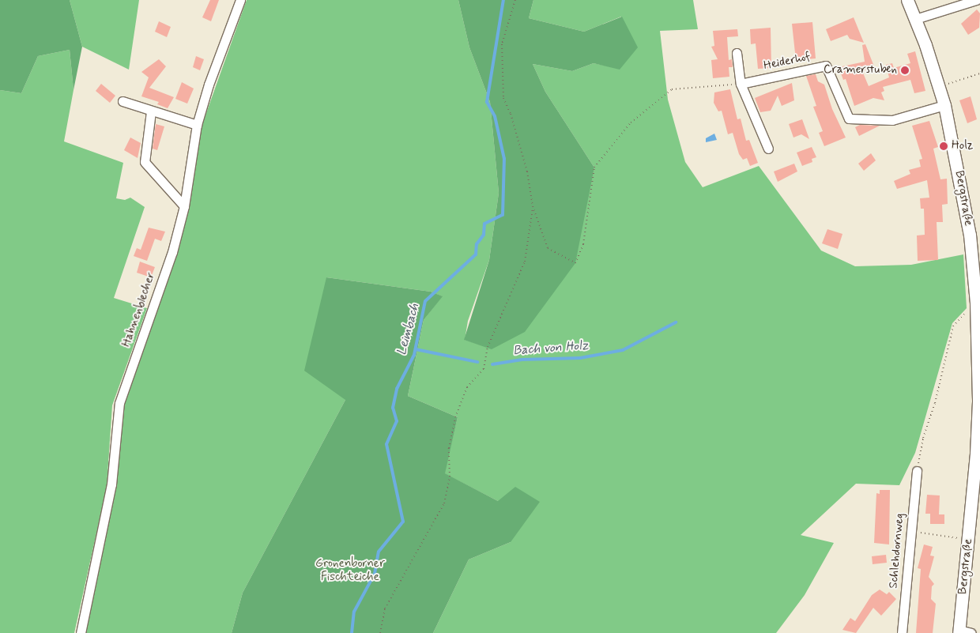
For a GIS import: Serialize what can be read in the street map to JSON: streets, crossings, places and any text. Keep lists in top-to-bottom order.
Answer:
{
  "streets": {
    "street": [
      "Heiderhof",
      "Bergstraße",
      "Hahnenblecher",
      "Schlehdornweg"
    ]
  },
  "crossings": [
    ["Heiderhof", "Bergstraße"]
  ],
  "water": ["Leimbach", "Bach von Holz"],
  "parks": ["Gronenborner Fischteiche"],
  "places": ["Cramerstuben", "Holz"]
}
